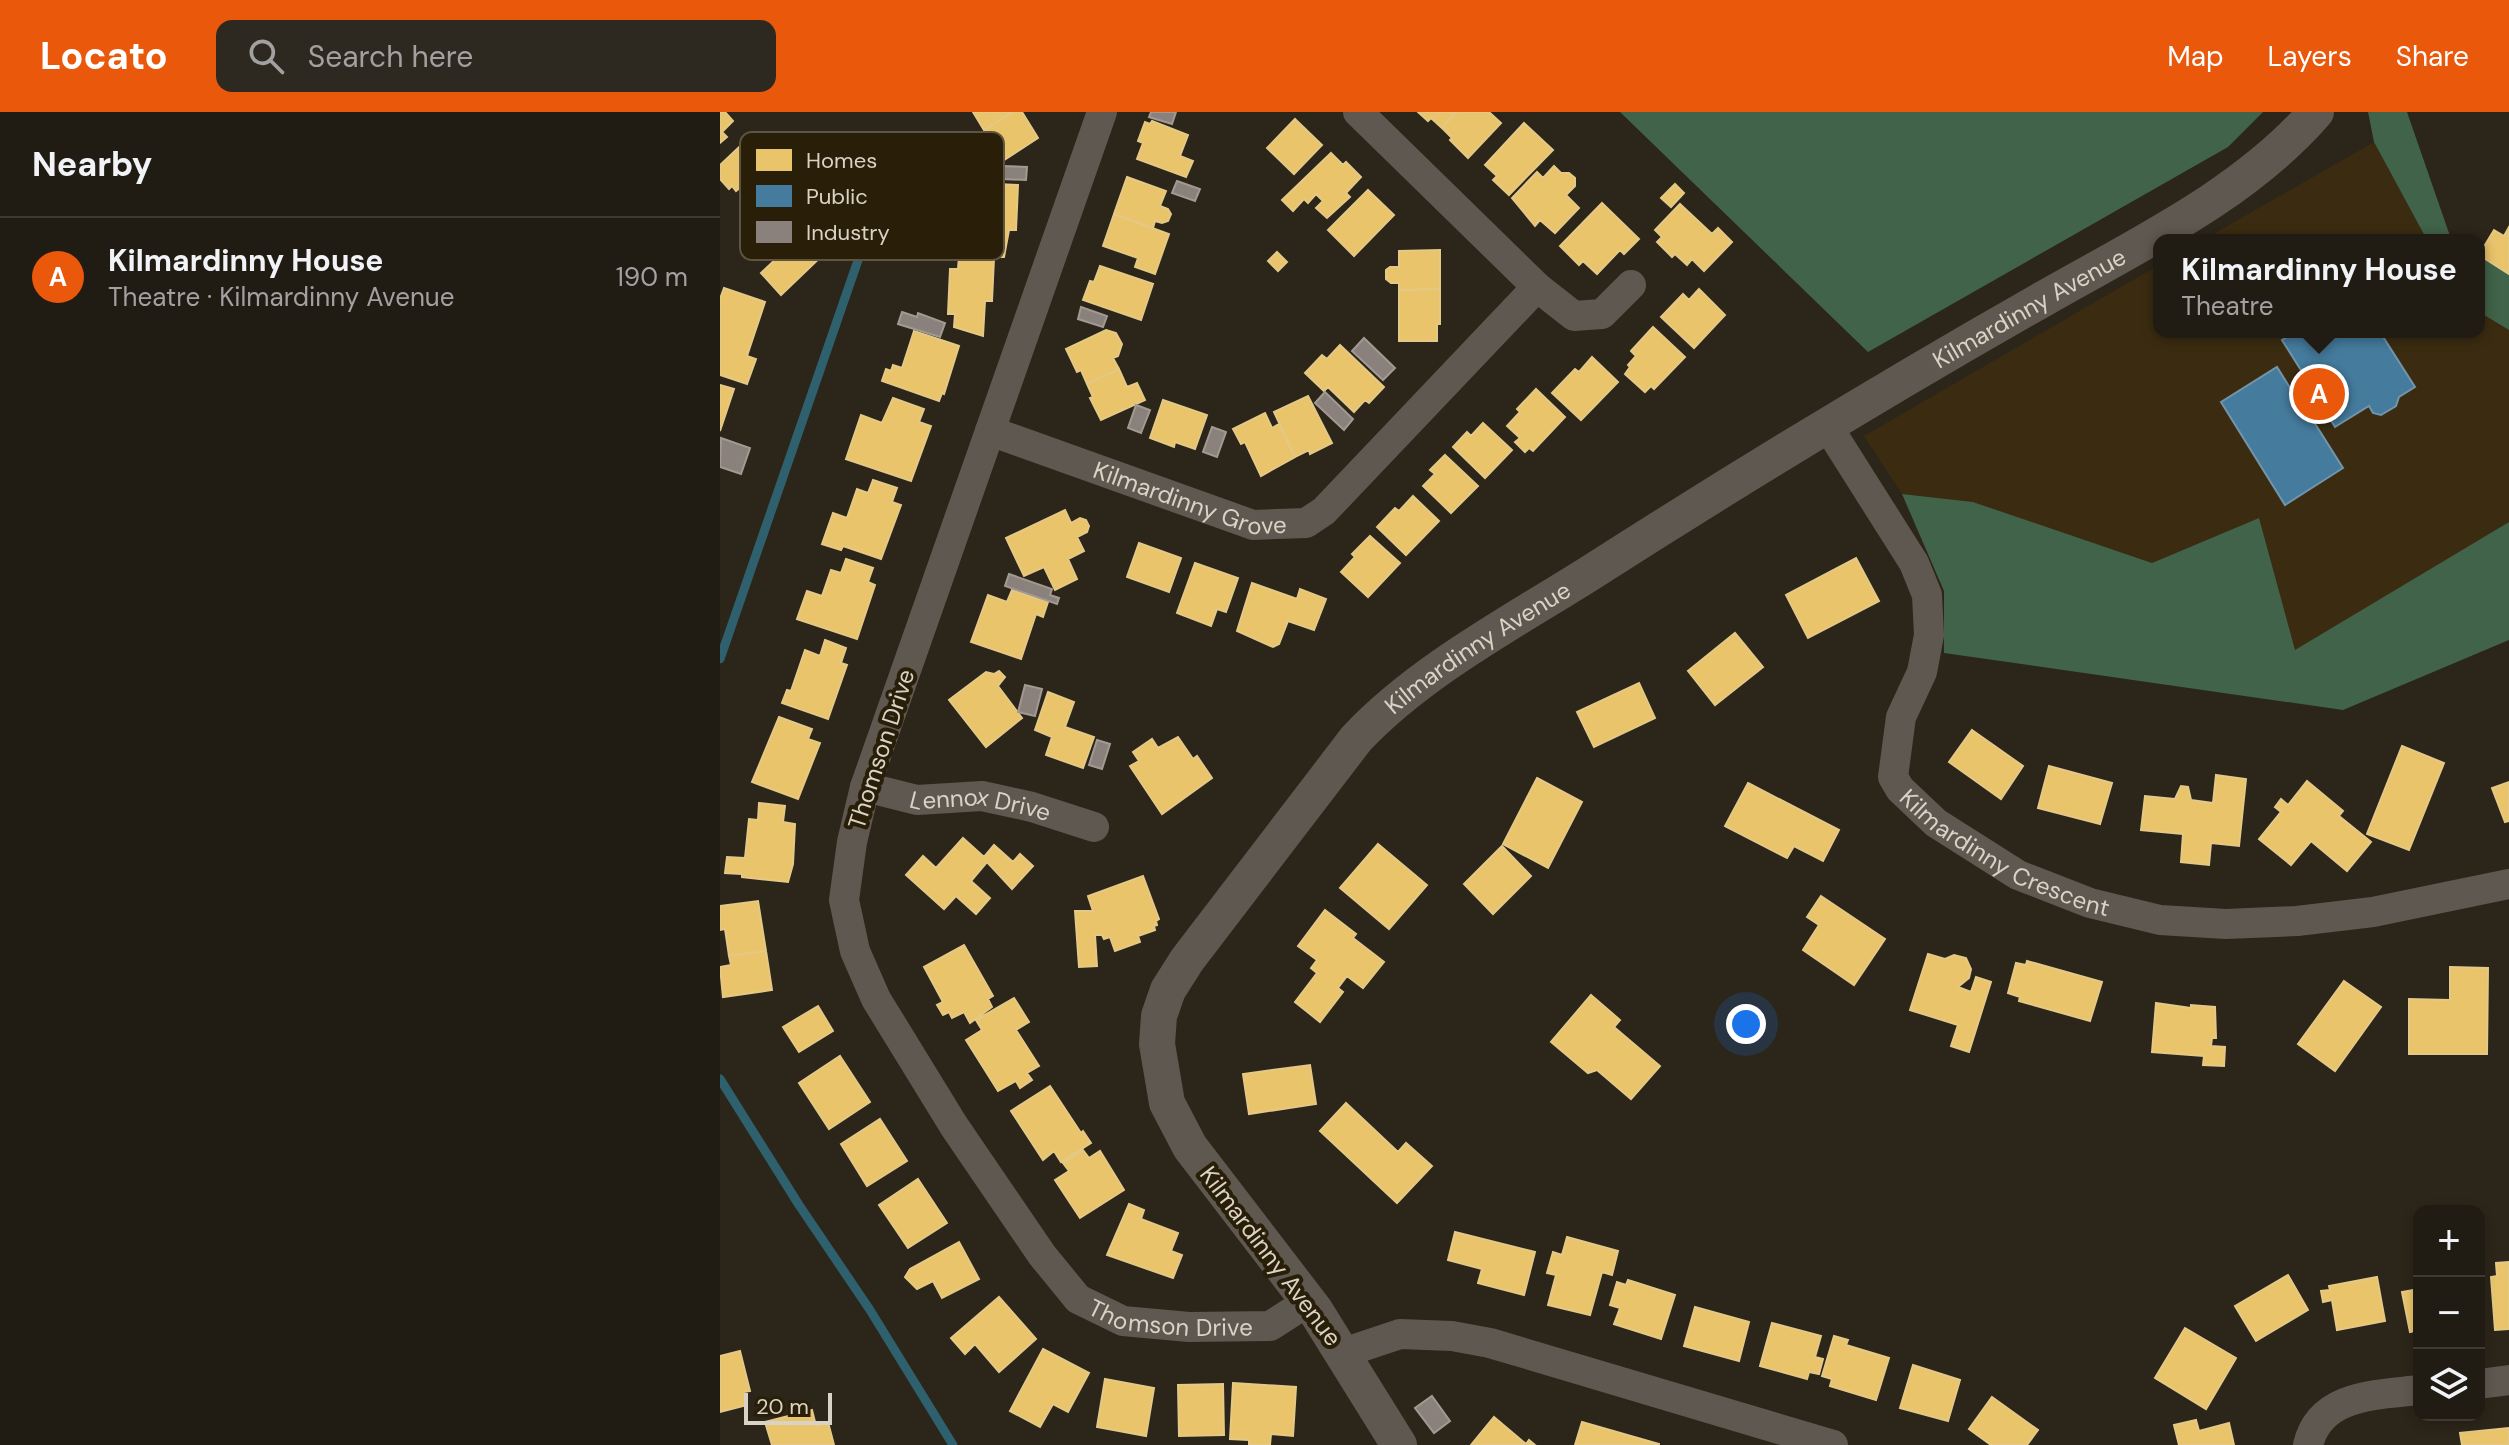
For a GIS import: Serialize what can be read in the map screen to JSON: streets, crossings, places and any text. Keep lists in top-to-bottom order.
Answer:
{
  "streets": {
    "street": [
      "Kilmardinny Avenue",
      "Kilmardinny Grove",
      "Thomson Drive",
      "Lennox Drive",
      "Kilmardinny Crescent"
    ]
  },
  "crossings": [
    ["Kilmardinny Avenue", "Thomson Drive"],
    ["Kilmardinny Avenue", "Kilmardinny Crescent"],
    ["Kilmardinny Grove", "Thomson Drive"],
    ["Thomson Drive", "Lennox Drive"]
  ],
  "legend": ["Homes", "Public", "Industry"],
  "scale_bar": "20 m",
  "page": {
    "header": "Locato",
    "search": "Search here",
    "nav": ["Map", "Layers", "Share"],
    "heading": "Nearby",
    "list": [
      {
        "mark": "A",
        "name": "Kilmardinny House",
        "note": "Theatre · Kilmardinny Avenue",
        "value": "190 m"
      }
    ],
    "popup": ["Kilmardinny House", "Theatre"],
    "pins": "A",
    "map_buttons": ["+", "−"],
    "scale": "20 m"
  }
}
